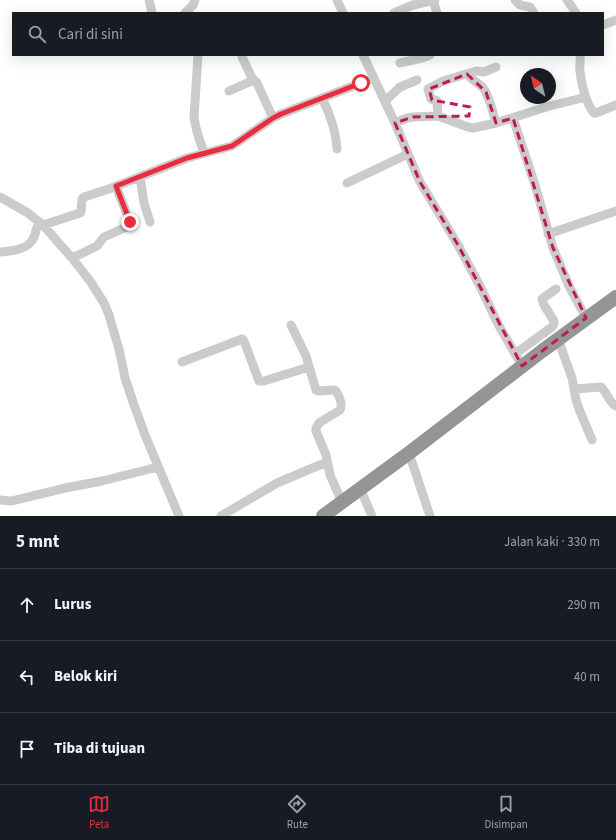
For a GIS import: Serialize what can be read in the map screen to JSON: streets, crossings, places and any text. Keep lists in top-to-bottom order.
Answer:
{
  "north": "top left",
  "page": {
    "search": "Cari di sini",
    "heading": ["5 mnt", "Jalan kaki · 330 m"],
    "list": [
      ["Lurus", "290 m"],
      ["Belok kiri", "40 m"],
      "Tiba di tujuan"
    ],
    "nav": ["Peta", "Rute", "Disimpan"]
  }
}
